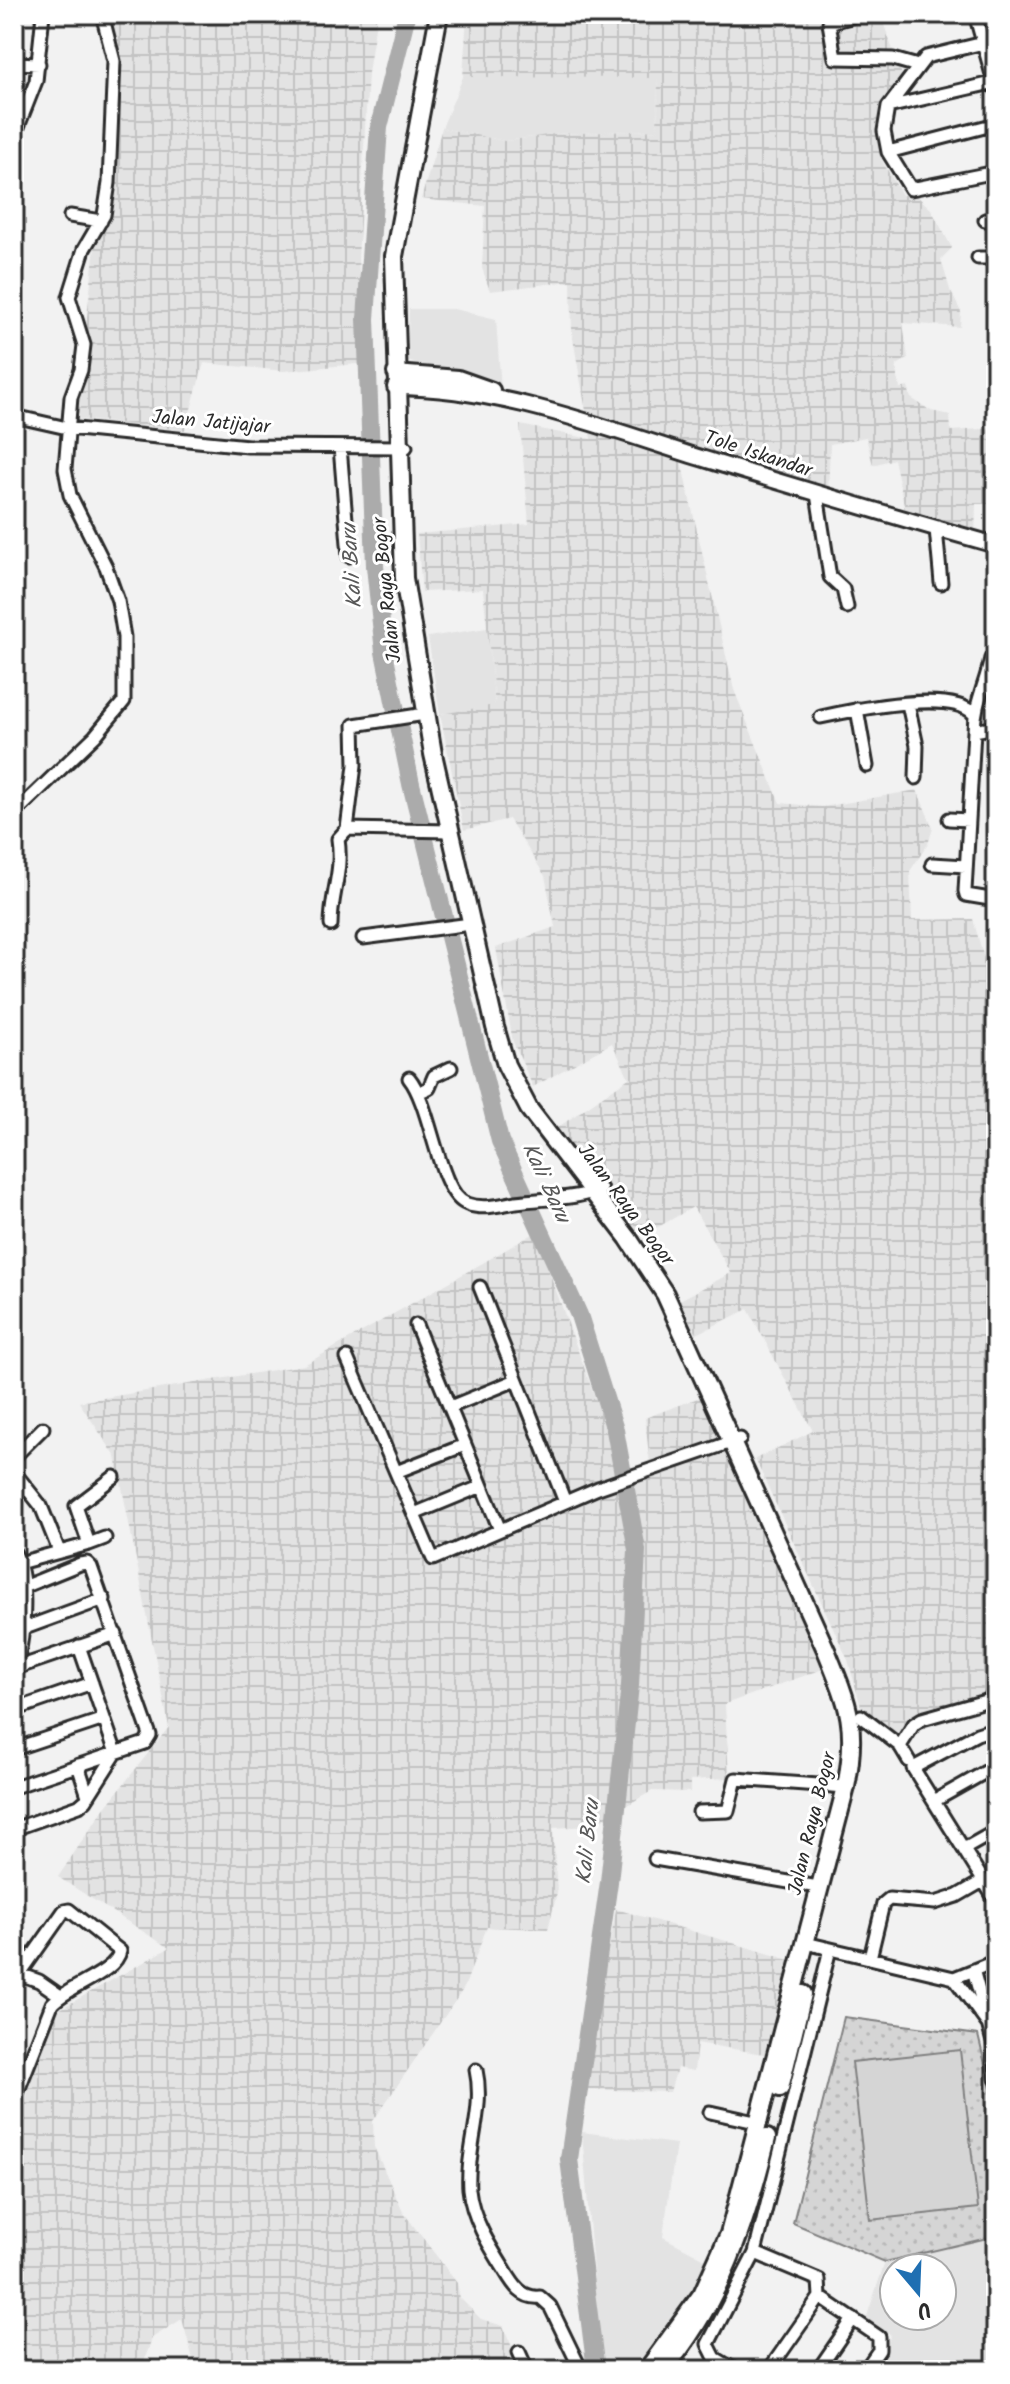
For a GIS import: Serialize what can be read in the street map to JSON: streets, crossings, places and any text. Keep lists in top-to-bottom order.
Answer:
{
  "streets": {
    "highway": ["Jalan Raya Bogor"],
    "main road": ["Tole Iskandar"],
    "street": ["Jalan Jatijajar"]
  },
  "crossings": [
    ["Jalan Jatijajar", "Jalan Raya Bogor"],
    ["Tole Iskandar", "Jalan Raya Bogor"]
  ],
  "water": ["Kali Baru"],
  "north": "bottom"
}
